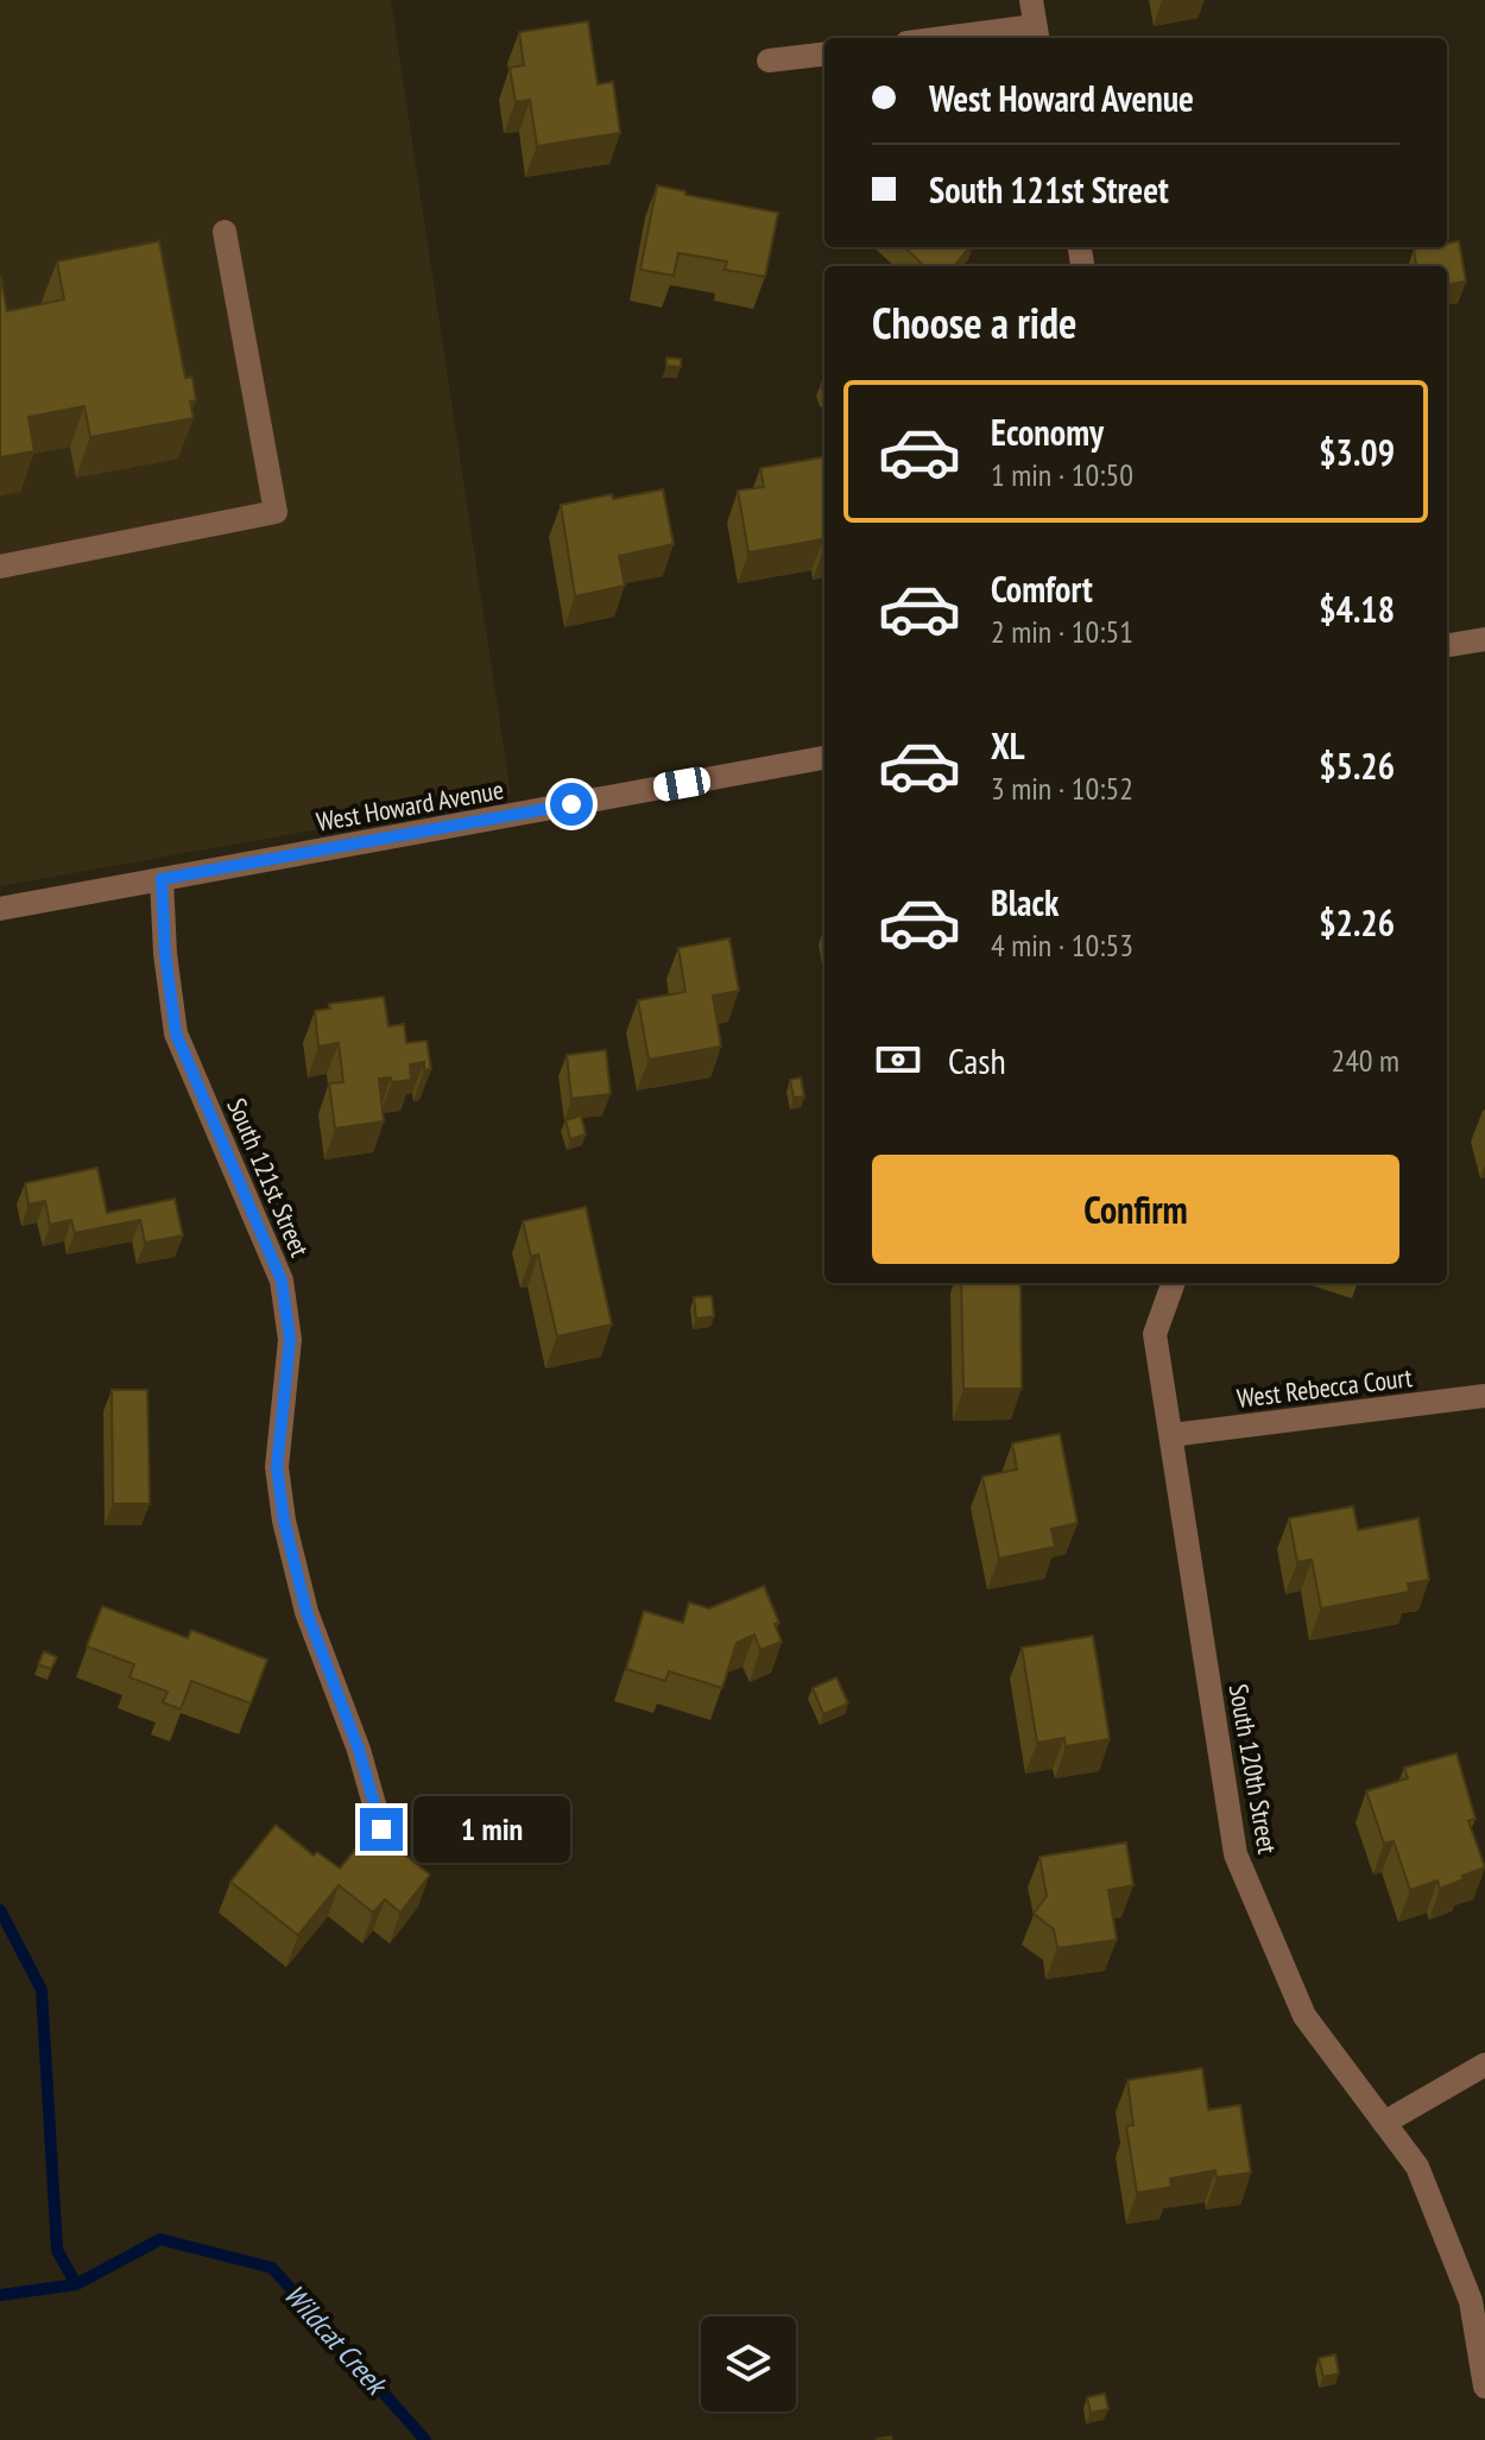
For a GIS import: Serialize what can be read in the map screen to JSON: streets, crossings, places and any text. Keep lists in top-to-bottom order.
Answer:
{
  "streets": {
    "street": [
      "West Howard Avenue",
      "South 121st Street",
      "West Rebecca Court",
      "South 120th Street"
    ]
  },
  "crossings": [
    ["West Howard Avenue", "South 121st Street"],
    ["West Rebecca Court", "South 120th Street"]
  ],
  "water": ["Wildcat Creek"],
  "page": {
    "banner": ["West Howard Avenue", "South 121st Street"],
    "heading": "Choose a ride",
    "list": [
      {
        "name": "Economy",
        "note": "1 min · 10:50",
        "value": "$3.09"
      },
      {
        "name": "Comfort",
        "note": "2 min · 10:51",
        "value": "$4.18"
      },
      {
        "name": "XL",
        "note": "3 min · 10:52",
        "value": "$5.26"
      },
      {
        "name": "Black",
        "note": "4 min · 10:53",
        "value": "$2.26"
      }
    ],
    "pay": ["Cash", "240 m"],
    "buttons": "Confirm",
    "bubble": "1 min"
  }
}
